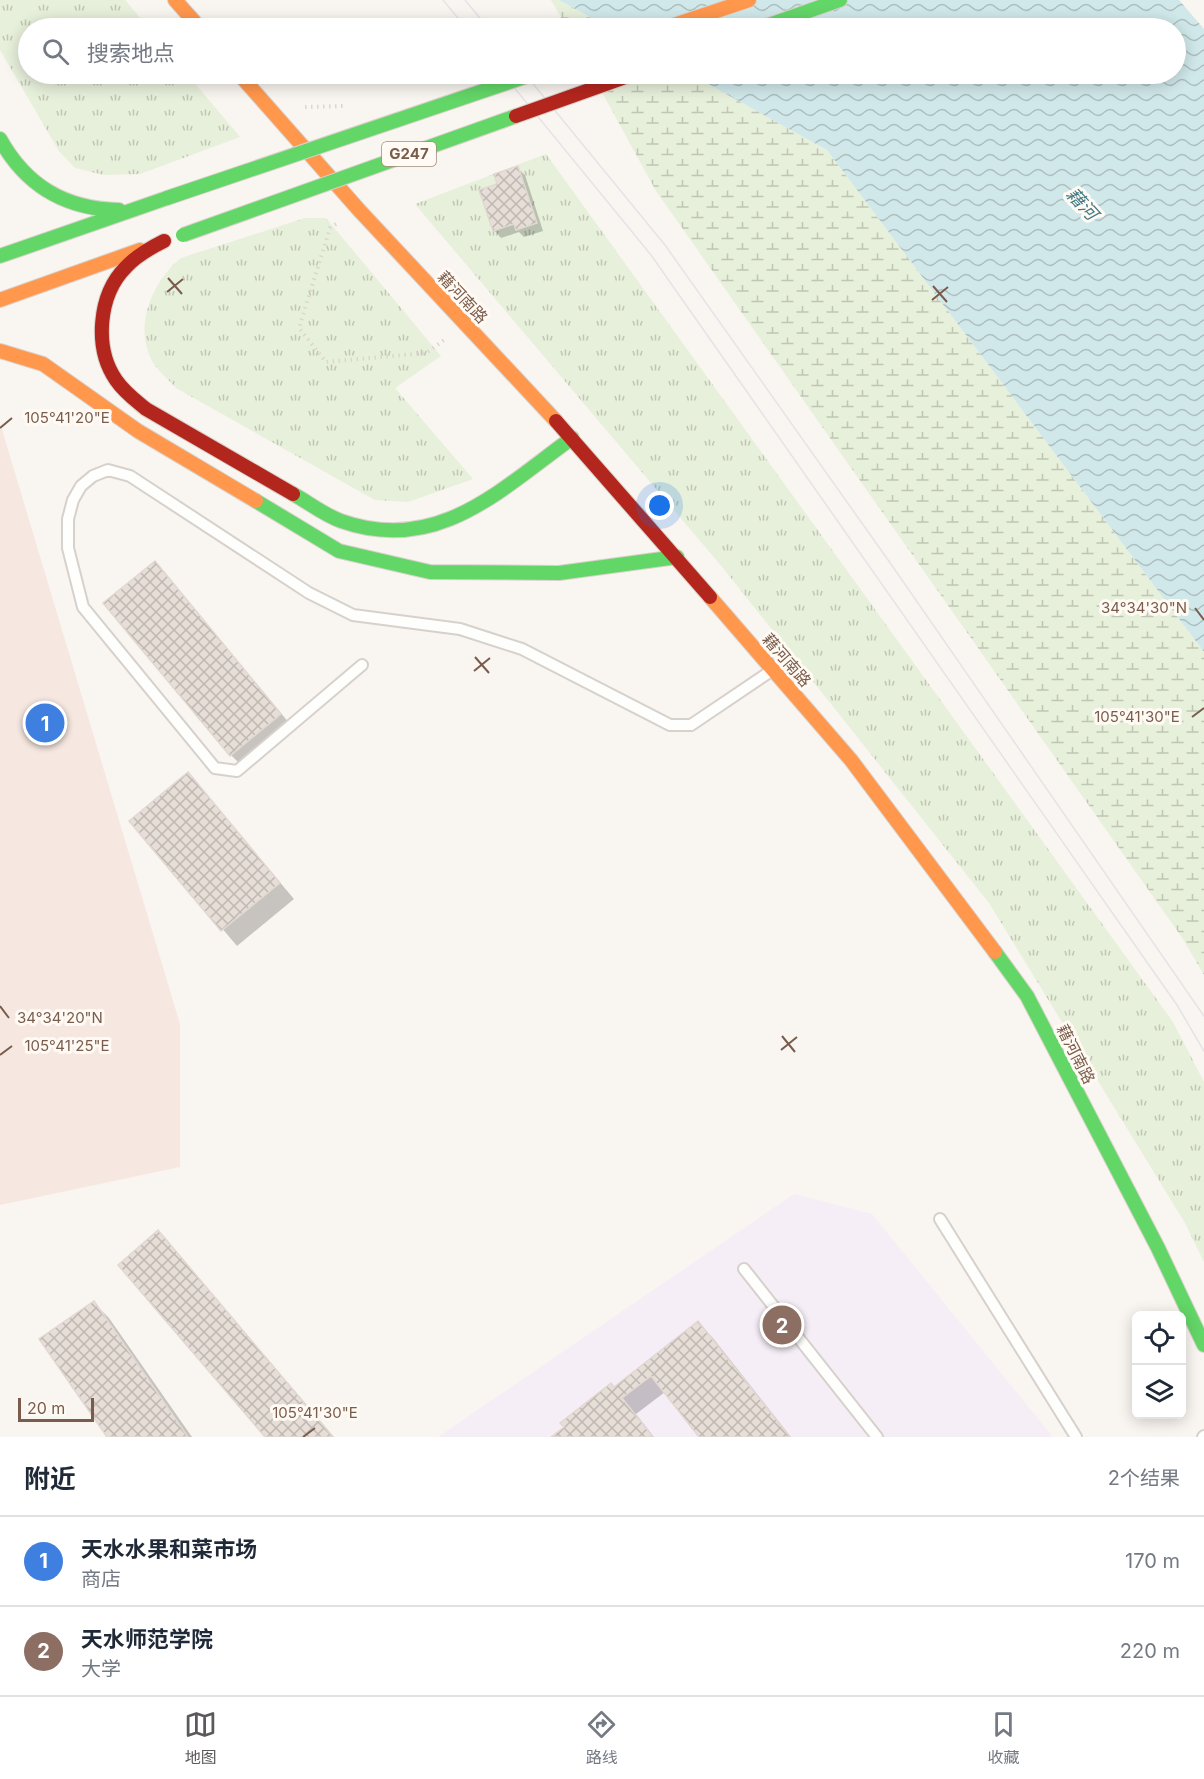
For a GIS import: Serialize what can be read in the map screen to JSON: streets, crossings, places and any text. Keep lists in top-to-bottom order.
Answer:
{
  "streets": {
    "main road": ["G247", "藉河南路"]
  },
  "water": ["藉河"],
  "scale_bar": "20 m",
  "page": {
    "search": "搜索地点",
    "pins": ["1", "2"],
    "scale": "20 m",
    "heading": ["附近", "2个结果"],
    "list": [
      {
        "mark": "1",
        "name": "天水水果和菜市场",
        "note": "商店",
        "value": "170 m"
      },
      {
        "mark": "2",
        "name": "天水师范学院",
        "note": "大学",
        "value": "220 m"
      }
    ],
    "nav": ["地图", "路线", "收藏"]
  },
  "coordinates": [
    "105°41'20\"E",
    "34°34'30\"N",
    "105°41'30\"E",
    "34°34'20\"N",
    "105°41'25\"E"
  ]
}
